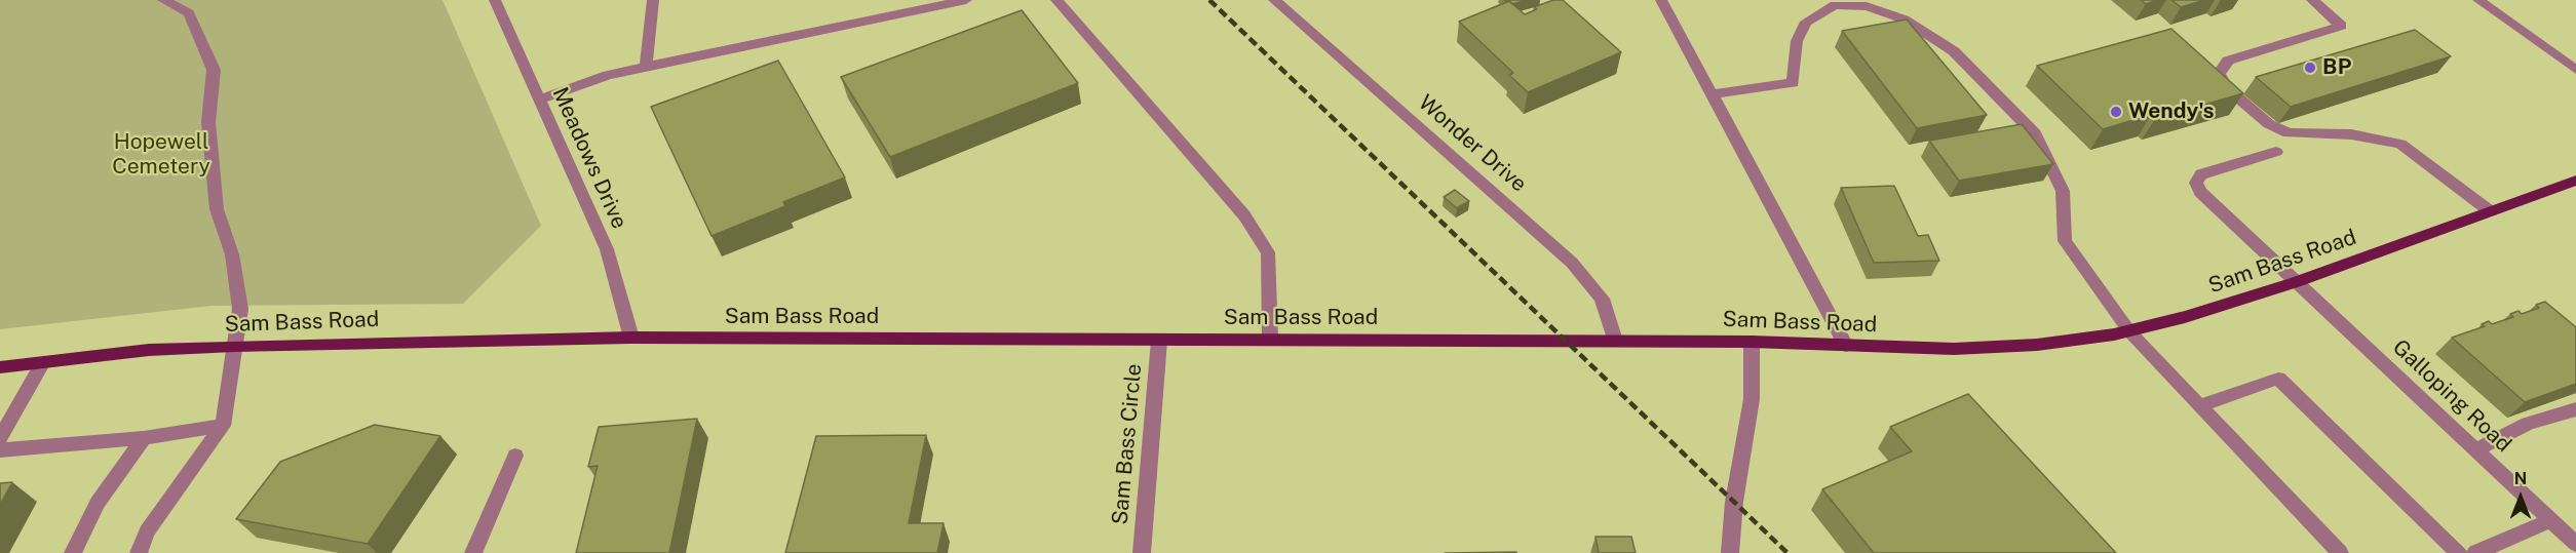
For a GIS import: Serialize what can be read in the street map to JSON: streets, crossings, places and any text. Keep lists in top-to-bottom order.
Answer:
{
  "streets": {
    "main road": ["Sam Bass Road"],
    "street": [
      "Wonder Drive",
      "Meadows Drive",
      "Galloping Road",
      "Sam Bass Circle"
    ]
  },
  "crossings": [
    ["Wonder Drive", "Sam Bass Road"],
    ["Meadows Drive", "Sam Bass Road"],
    ["Sam Bass Road", "Galloping Road"],
    ["Sam Bass Road", "Sam Bass Circle"]
  ],
  "parks": ["Hopewell Cemetery"],
  "places": ["BP", "Wendy's"],
  "north": "top"
}
